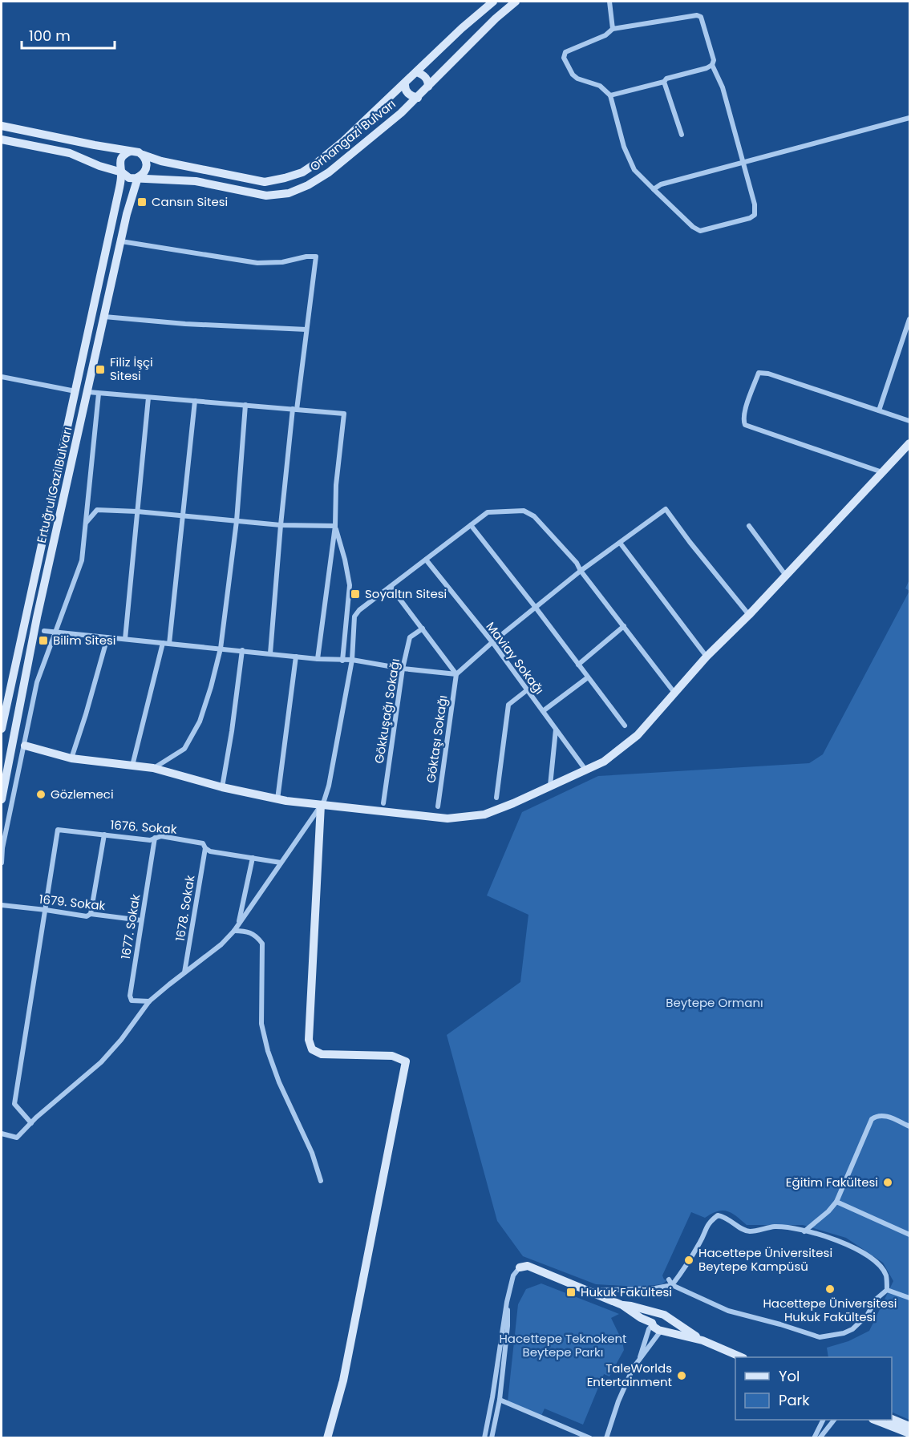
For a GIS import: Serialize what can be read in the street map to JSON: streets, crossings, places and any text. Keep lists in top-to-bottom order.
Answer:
{
  "streets": {
    "main road": ["Orhangazi Bulvarı", "Ertuğrul Gazi Bulvarı"],
    "street": [
      "Maviay Sokağı",
      "Gökkuşağı Sokağı",
      "Göktaşı Sokağı",
      "1676. Sokak",
      "1679. Sokak",
      "1678. Sokak",
      "1677. Sokak"
    ]
  },
  "crossings": [
    ["Orhangazi Bulvarı", "Ertuğrul Gazi Bulvarı"],
    ["1676. Sokak", "1679. Sokak"],
    ["1676. Sokak", "1678. Sokak"],
    ["1676. Sokak", "1677. Sokak"],
    ["1679. Sokak", "1677. Sokak"]
  ],
  "parks": ["Beytepe Ormanı", "Hacettepe Teknokent Beytepe Parkı"],
  "places": {
    "transit": [
      "Cansın Sitesi",
      "Filiz İşçi Sitesi",
      "Soyaltın Sitesi",
      "Bilim Sitesi",
      "Hukuk Fakültesi"
    ],
    "other": [
      "Gözlemeci",
      "Eğitim Fakültesi",
      "Hacettepe Üniversitesi Beytepe Kampüsü",
      "Hacettepe Üniversitesi Hukuk Fakültesi",
      "TaleWorlds Entertainment"
    ]
  },
  "legend": ["Yol", "Park"],
  "scale_bar": "100 m"
}
